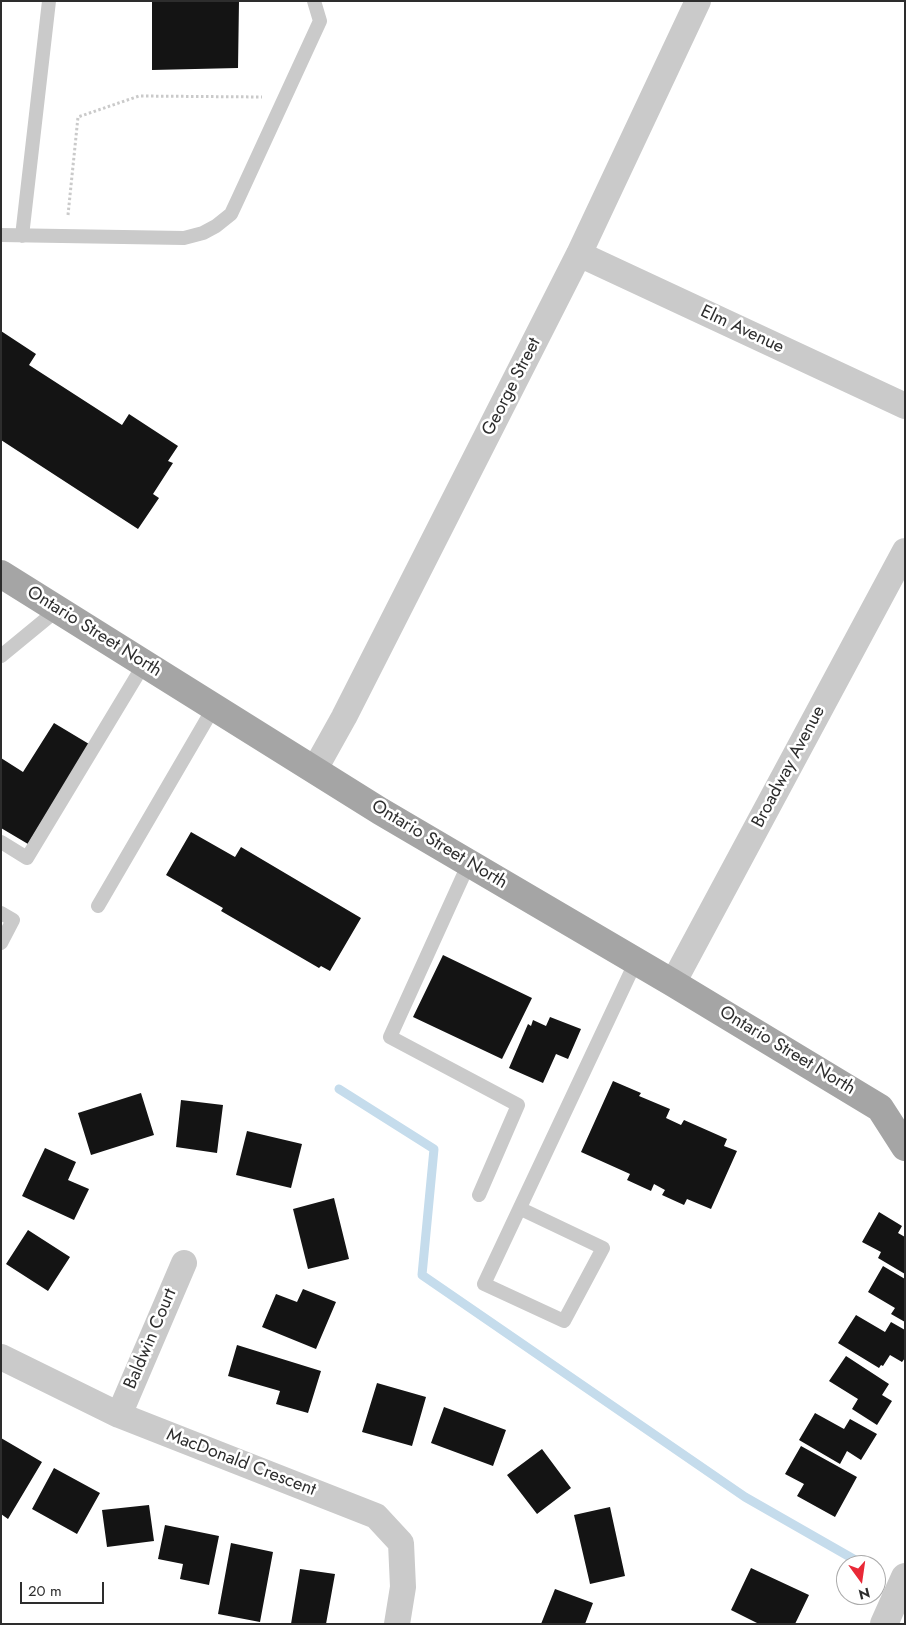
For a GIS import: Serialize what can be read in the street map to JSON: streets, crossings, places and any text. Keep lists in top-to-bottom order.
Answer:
{
  "streets": {
    "main road": ["Ontario Street North"],
    "street": [
      "Elm Avenue",
      "George Street",
      "Broadway Avenue",
      "Baldwin Court",
      "MacDonald Crescent"
    ]
  },
  "crossings": [
    ["Elm Avenue", "George Street"],
    ["George Street", "Ontario Street North"],
    ["Ontario Street North", "Broadway Avenue"],
    ["Baldwin Court", "MacDonald Crescent"]
  ],
  "scale_bar": "20 m",
  "north": "bottom"
}
